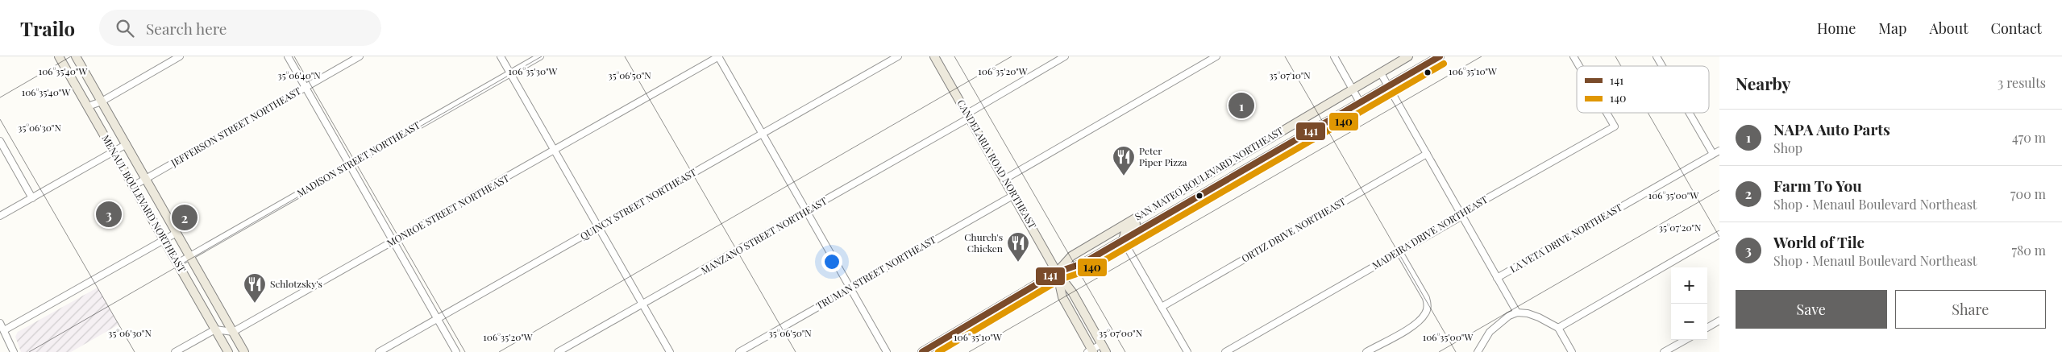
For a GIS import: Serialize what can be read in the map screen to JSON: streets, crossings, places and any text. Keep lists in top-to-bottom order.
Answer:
{
  "streets": {
    "main road": ["CANDELARIA ROAD NORTHEAST", "SAN MATEO BOULEVARD NORTHEAST", "MENAUL BOULEVARD NORTHEAST"],
    "street": [
      "JEFFERSON STREET NORTHEAST",
      "MADISON STREET NORTHEAST",
      "QUINCY STREET NORTHEAST",
      "MONROE STREET NORTHEAST",
      "ORTIZ DRIVE NORTHEAST",
      "MADEIRA DRIVE NORTHEAST",
      "MANZANO STREET NORTHEAST",
      "LA VETA DRIVE NORTHEAST",
      "TRUMAN STREET NORTHEAST"
    ]
  },
  "crossings": [
    ["JEFFERSON STREET NORTHEAST", "MENAUL BOULEVARD NORTHEAST"],
    ["MADISON STREET NORTHEAST", "MENAUL BOULEVARD NORTHEAST"],
    ["CANDELARIA ROAD NORTHEAST", "SAN MATEO BOULEVARD NORTHEAST"],
    ["CANDELARIA ROAD NORTHEAST", "MANZANO STREET NORTHEAST"],
    ["CANDELARIA ROAD NORTHEAST", "TRUMAN STREET NORTHEAST"],
    ["MENAUL BOULEVARD NORTHEAST", "MONROE STREET NORTHEAST"]
  ],
  "places": {
    "restaurant": ["Peter Piper Pizza", "Church's Chicken", "Schlotzsky's"]
  },
  "lines": ["transit line 141", "transit line 140"],
  "legend": ["141", "140"],
  "page": {
    "header": "Trailo",
    "search": "Search here",
    "nav": [
      "Home",
      "Map",
      "About",
      "Contact"
    ],
    "heading": ["Nearby", "3 results"],
    "pins": ["1", "3", "2"],
    "list": [
      {
        "mark": "1",
        "name": "NAPA Auto Parts",
        "note": "Shop",
        "value": "470 m"
      },
      {
        "mark": "2",
        "name": "Farm To You",
        "note": "Shop · Menaul Boulevard Northeast",
        "value": "700 m"
      },
      {
        "mark": "3",
        "name": "World of Tile",
        "note": "Shop · Menaul Boulevard Northeast",
        "value": "780 m"
      }
    ],
    "map_buttons": ["+", "−"],
    "buttons": ["Save", "Share"]
  },
  "coordinates": [
    "106°35'40\"W",
    "106°35'30\"W",
    "106°35'20\"W",
    "106°35'10\"W",
    "35°06'40\"N",
    "35°06'50\"N",
    "35°07'10\"N",
    "35°06'30\"N",
    "106°35'00\"W",
    "35°07'20\"N",
    "35°07'00\"N"
  ]
}
